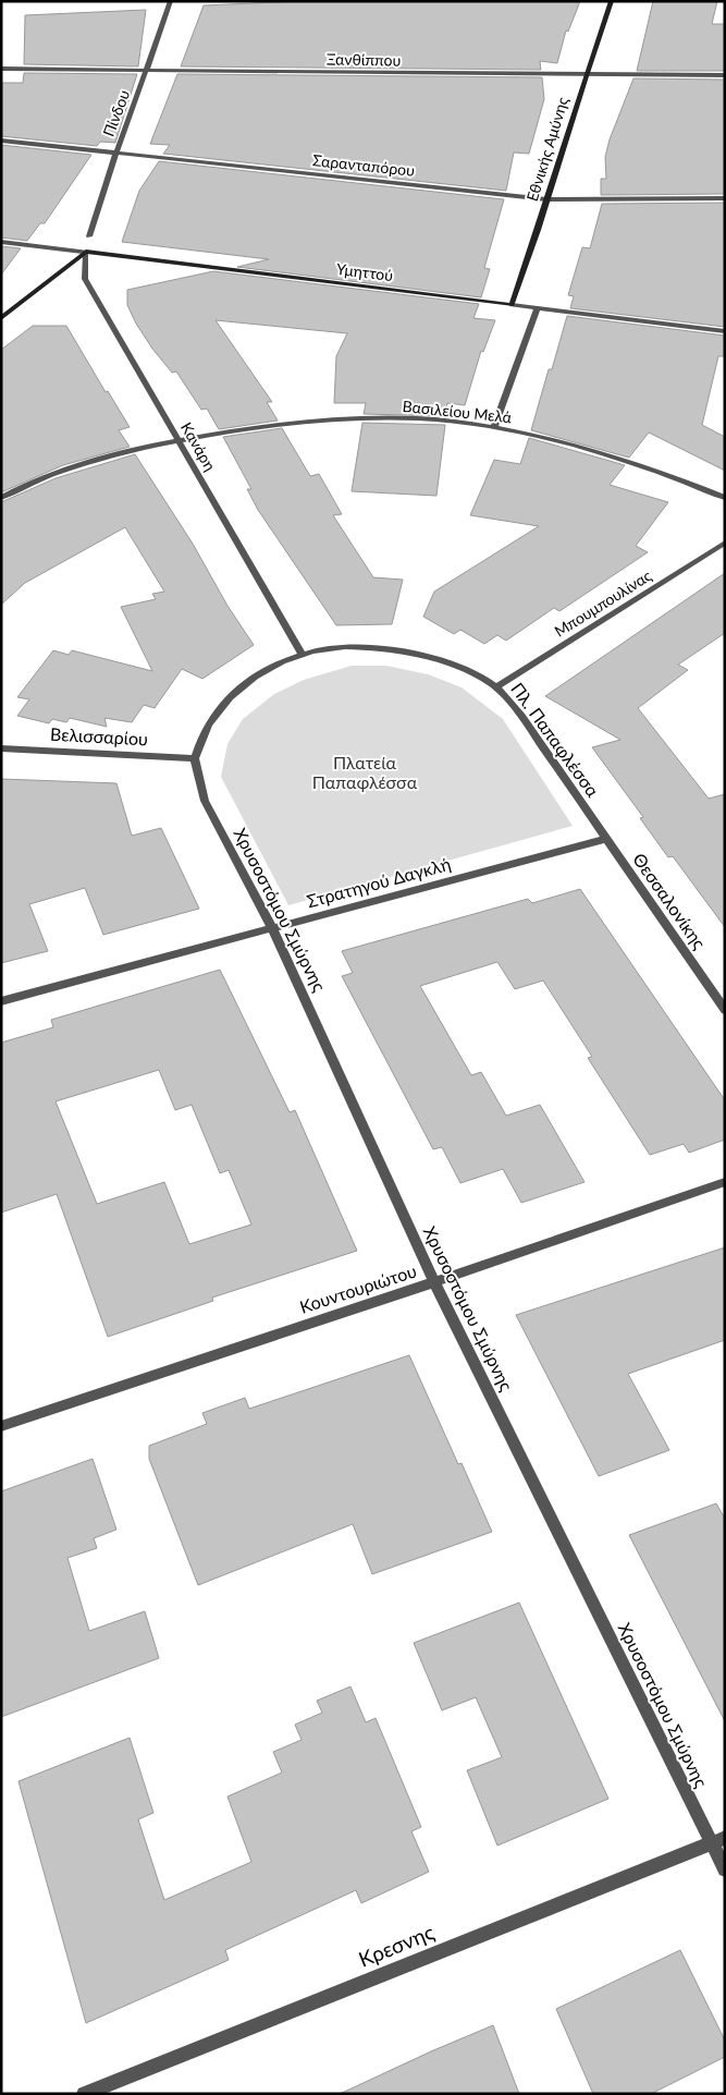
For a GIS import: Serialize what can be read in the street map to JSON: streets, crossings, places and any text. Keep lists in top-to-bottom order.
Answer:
{
  "streets": {
    "street": [
      "Ξανθίππου",
      "Πίνδου",
      "Εθνικής Αμύνης",
      "Σαρανταπόρου",
      "Υμηττού",
      "Βασιλείου Μελά",
      "Κανάρη",
      "Μπουμπουλίνας",
      "Βελισσαρίου",
      "Πλ. Παπαφλέσσα",
      "Στρατηγού Δαγκλή",
      "Θεσσαλονίκης",
      "Χρυσοστόμου Σμύρνης",
      "Κουντουριώτου",
      "Κρεσνης"
    ]
  },
  "crossings": [
    ["Ξανθίππου", "Πίνδου"],
    ["Ξανθίππου", "Εθνικής Αμύνης"],
    ["Πίνδου", "Σαρανταπόρου"],
    ["Εθνικής Αμύνης", "Σαρανταπόρου"],
    ["Εθνικής Αμύνης", "Υμηττού"],
    ["Υμηττού", "Κανάρη"],
    ["Βασιλείου Μελά", "Κανάρη"],
    ["Κανάρη", "Πλ. Παπαφλέσσα"],
    ["Μπουμπουλίνας", "Πλ. Παπαφλέσσα"],
    ["Βελισσαρίου", "Πλ. Παπαφλέσσα"],
    ["Βελισσαρίου", "Χρυσοστόμου Σμύρνης"],
    ["Πλ. Παπαφλέσσα", "Στρατηγού Δαγκλή"],
    ["Πλ. Παπαφλέσσα", "Θεσσαλονίκης"],
    ["Πλ. Παπαφλέσσα", "Χρυσοστόμου Σμύρνης"],
    ["Στρατηγού Δαγκλή", "Θεσσαλονίκης"],
    ["Στρατηγού Δαγκλή", "Χρυσοστόμου Σμύρνης"],
    ["Χρυσοστόμου Σμύρνης", "Κουντουριώτου"],
    ["Χρυσοστόμου Σμύρνης", "Κρεσνης"]
  ],
  "parks": ["Πλατεία Παπαφλέσσα"]
}
